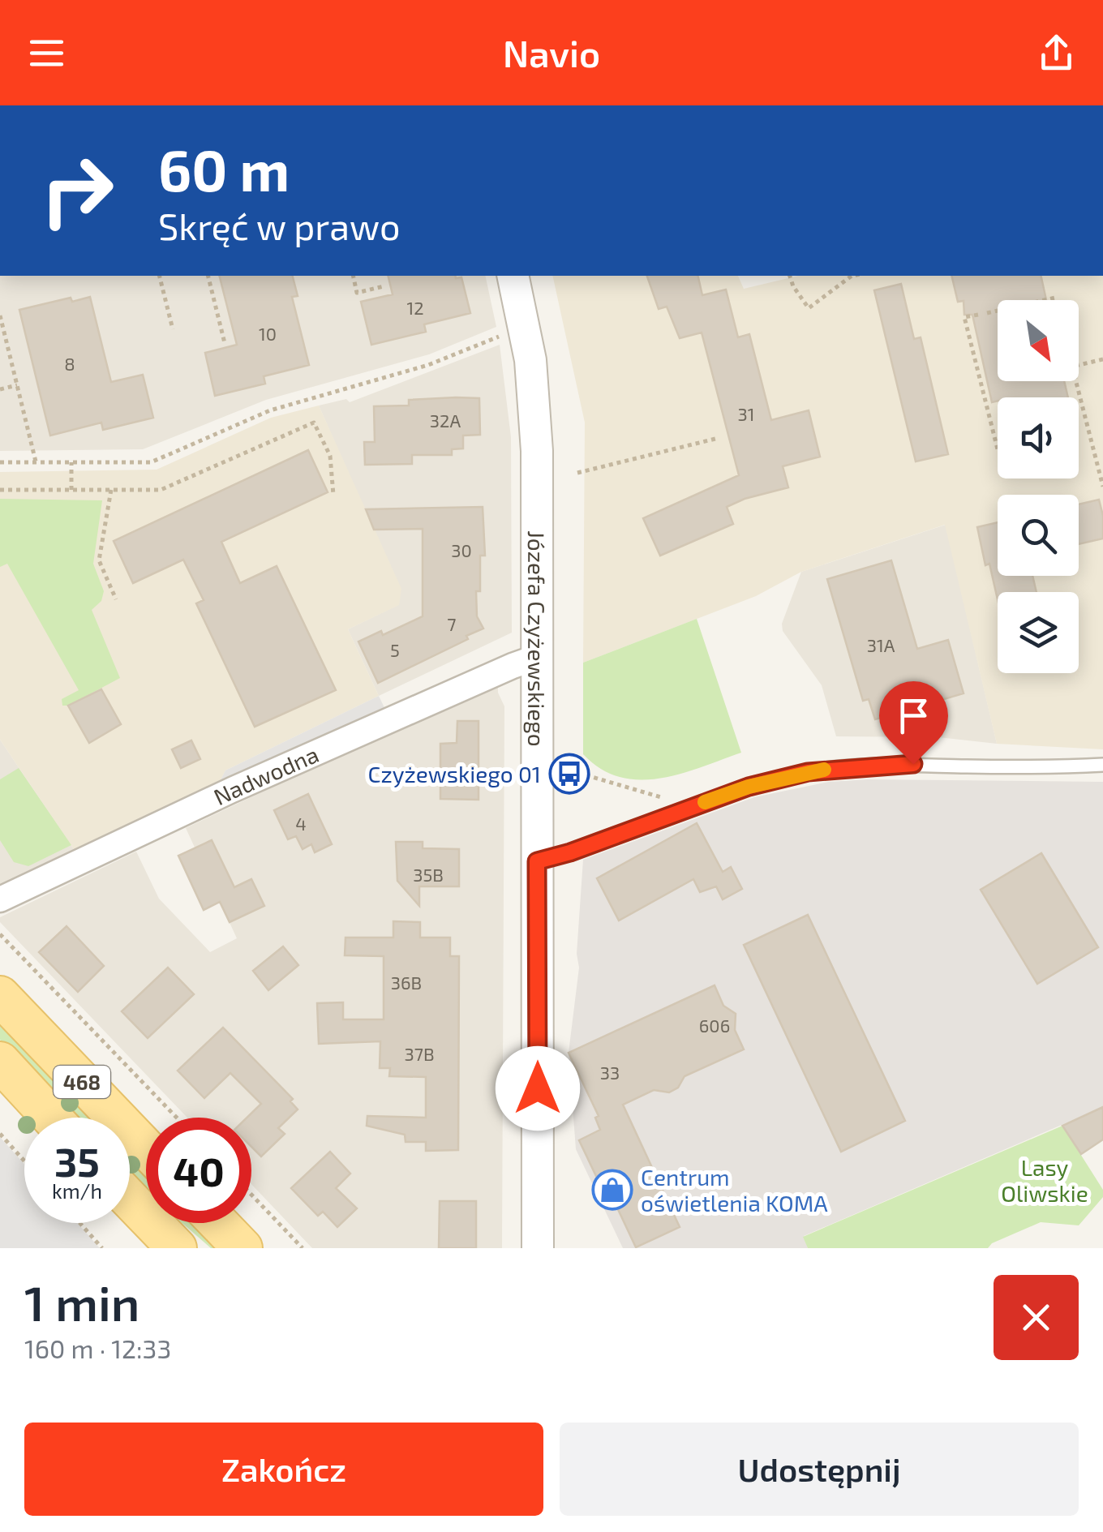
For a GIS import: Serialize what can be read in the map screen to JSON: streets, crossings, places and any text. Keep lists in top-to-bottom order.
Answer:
{
  "streets": {
    "main road": ["468"],
    "street": ["Józefa Czyżewskiego", "Nadwodna"]
  },
  "crossings": [
    ["Józefa Czyżewskiego", "Nadwodna"]
  ],
  "parks": ["Lasy Oliwskie"],
  "places": {
    "bus stop": ["Czyżewskiego 01"],
    "shop": ["Centrum oświetlenia KOMA"]
  },
  "house_numbers": [
    "12",
    "10",
    "8",
    "31",
    "32A",
    "30",
    "7",
    "31A",
    "5",
    "4",
    "35B",
    "36B",
    "606",
    "37B",
    "33"
  ],
  "north": "bottom right",
  "page": {
    "header": "Navio",
    "turn": ["60 m", "Skręć w prawo"],
    "speed": "35 km/h",
    "limit": "40",
    "heading": ["1 min", "160 m · 12:33"],
    "buttons": ["Zakończ", "Udostępnij"]
  }
}
